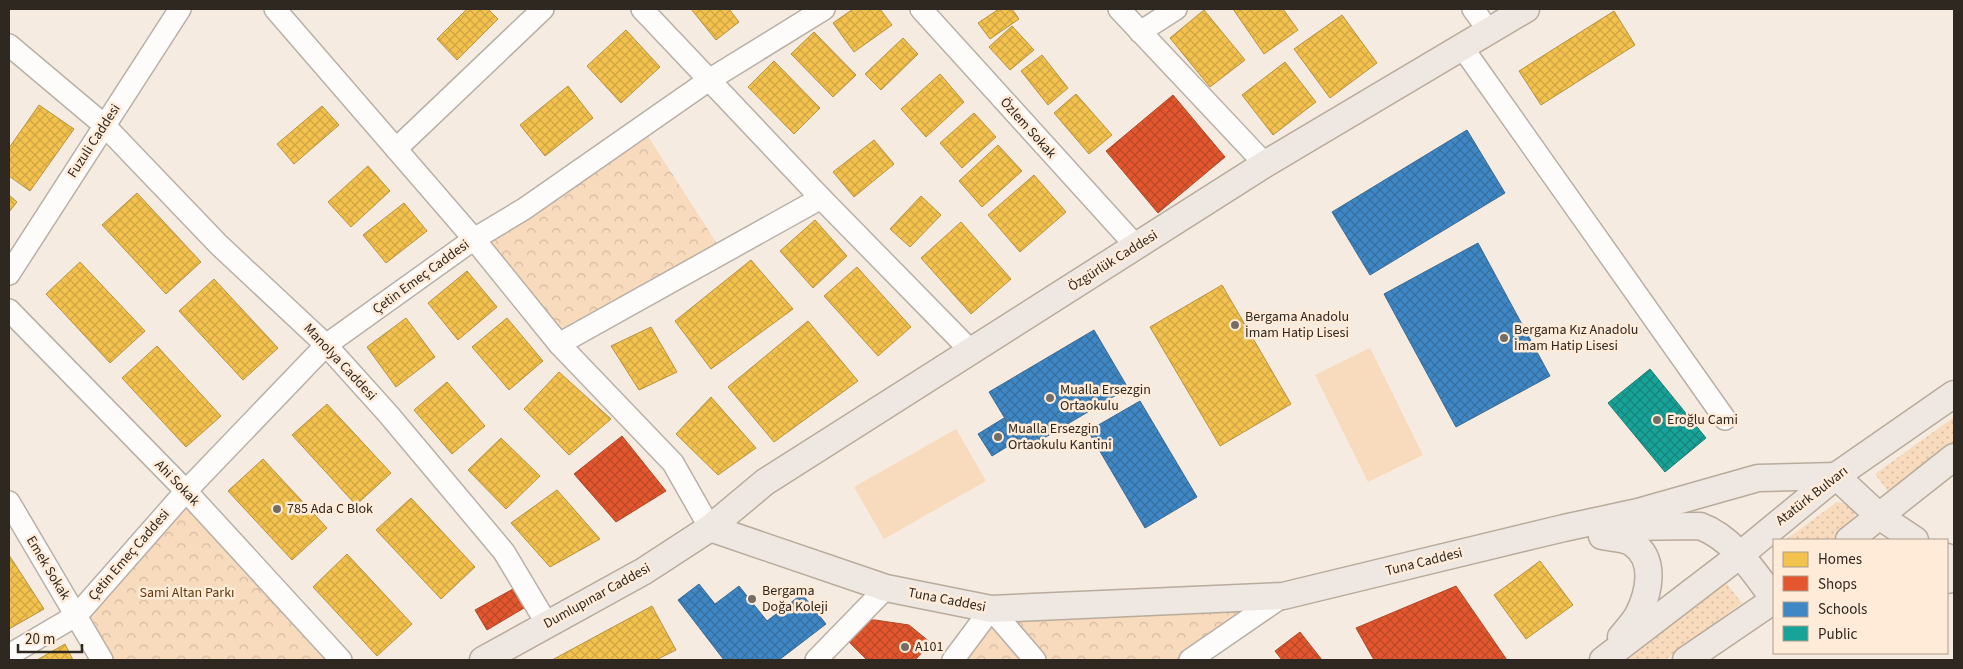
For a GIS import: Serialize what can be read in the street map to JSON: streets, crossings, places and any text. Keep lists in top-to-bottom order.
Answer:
{
  "streets": {
    "main road": [
      "Özgürlük Caddesi",
      "Atatürk Bulvarı",
      "Tuna Caddesi",
      "Dumlupınar Caddesi"
    ],
    "street": [
      "Özlem Sokak",
      "Fuzuli Caddesi",
      "Çetin Emeç Caddesi",
      "Manolya Caddesi",
      "Ahi Sokak",
      "Emek Sokak"
    ]
  },
  "crossings": [
    ["Özlem Sokak", "Özgürlük Caddesi"],
    ["Fuzuli Caddesi", "Manolya Caddesi"],
    ["Özgürlük Caddesi", "Tuna Caddesi"],
    ["Özgürlük Caddesi", "Dumlupınar Caddesi"],
    ["Çetin Emeç Caddesi", "Manolya Caddesi"],
    ["Çetin Emeç Caddesi", "Ahi Sokak"],
    ["Çetin Emeç Caddesi", "Emek Sokak"],
    ["Manolya Caddesi", "Dumlupınar Caddesi"],
    ["Atatürk Bulvarı", "Tuna Caddesi"],
    ["Tuna Caddesi", "Dumlupınar Caddesi"]
  ],
  "parks": ["Sami Altan Parkı"],
  "places": [
    "Bergama Anadolu İmam Hatip Lisesi",
    "Bergama Kız Anadolu İmam Hatip Lisesi",
    "Mualla Ersezgin Ortaokulu",
    "Eroğlu Cami",
    "Mualla Ersezgin Ortaokulu Kantini",
    "785 Ada C Blok",
    "Bergama Doğa Koleji",
    "A101"
  ],
  "legend": [
    "Homes",
    "Shops",
    "Schools",
    "Public"
  ],
  "scale_bar": "20 m"
}
